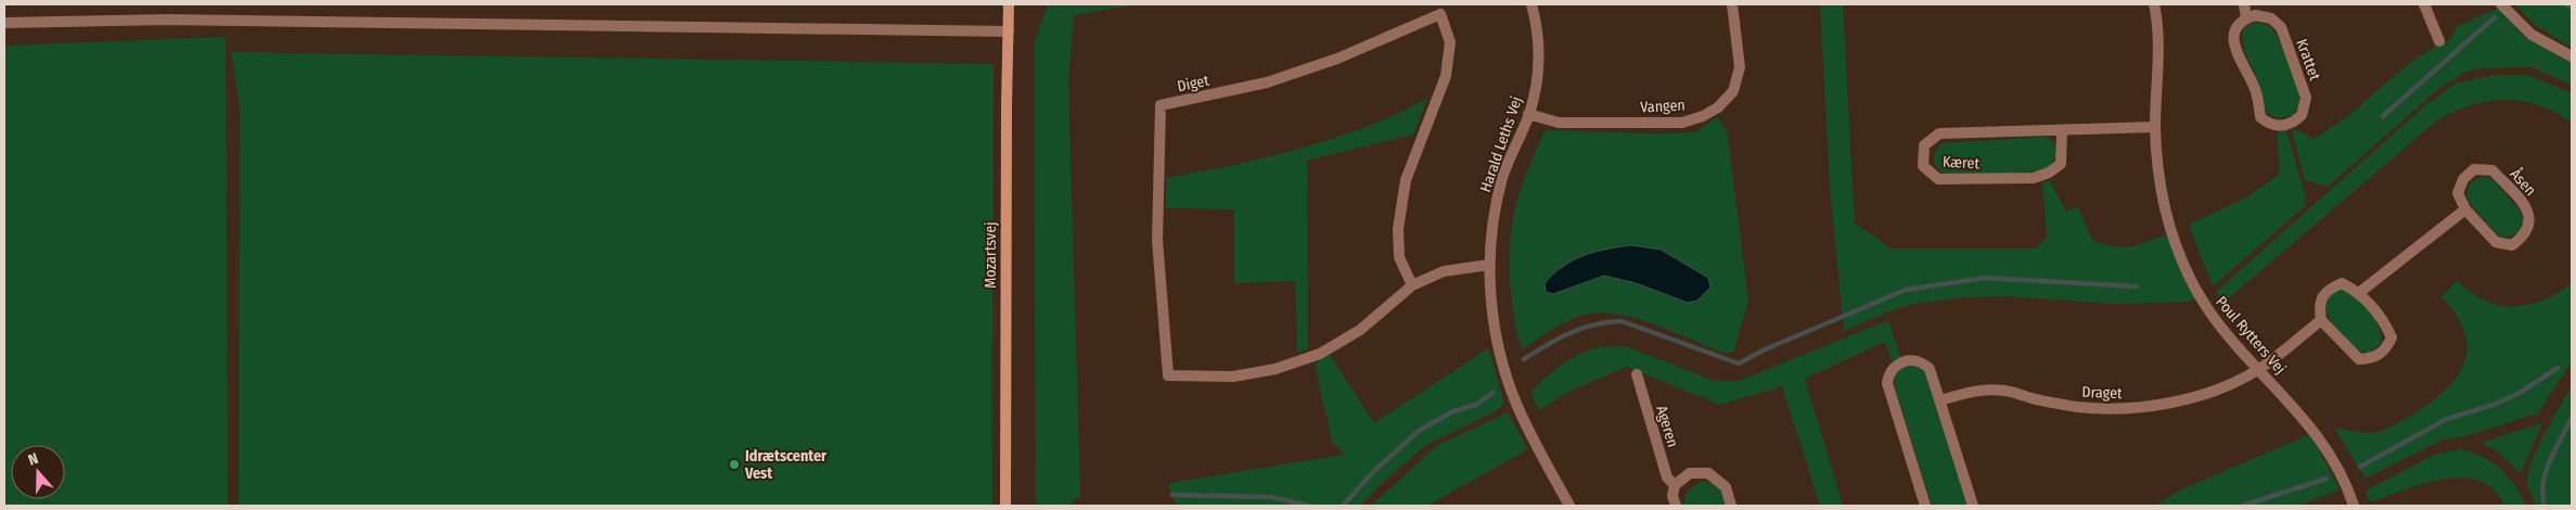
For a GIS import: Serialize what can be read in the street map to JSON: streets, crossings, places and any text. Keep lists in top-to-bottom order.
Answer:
{
  "streets": {
    "street": [
      "Krattet",
      "Diget",
      "Vangen",
      "Harald Leths Vej",
      "Kæret",
      "Åsen",
      "Mozartsvej",
      "Poul Rytters Vej",
      "Draget",
      "Ageren"
    ]
  },
  "crossings": [
    ["Diget", "Harald Leths Vej"],
    ["Vangen", "Harald Leths Vej"],
    ["Kæret", "Poul Rytters Vej"],
    ["Poul Rytters Vej", "Draget"]
  ],
  "places": ["Idrætscenter Vest"],
  "north": "top"
}
